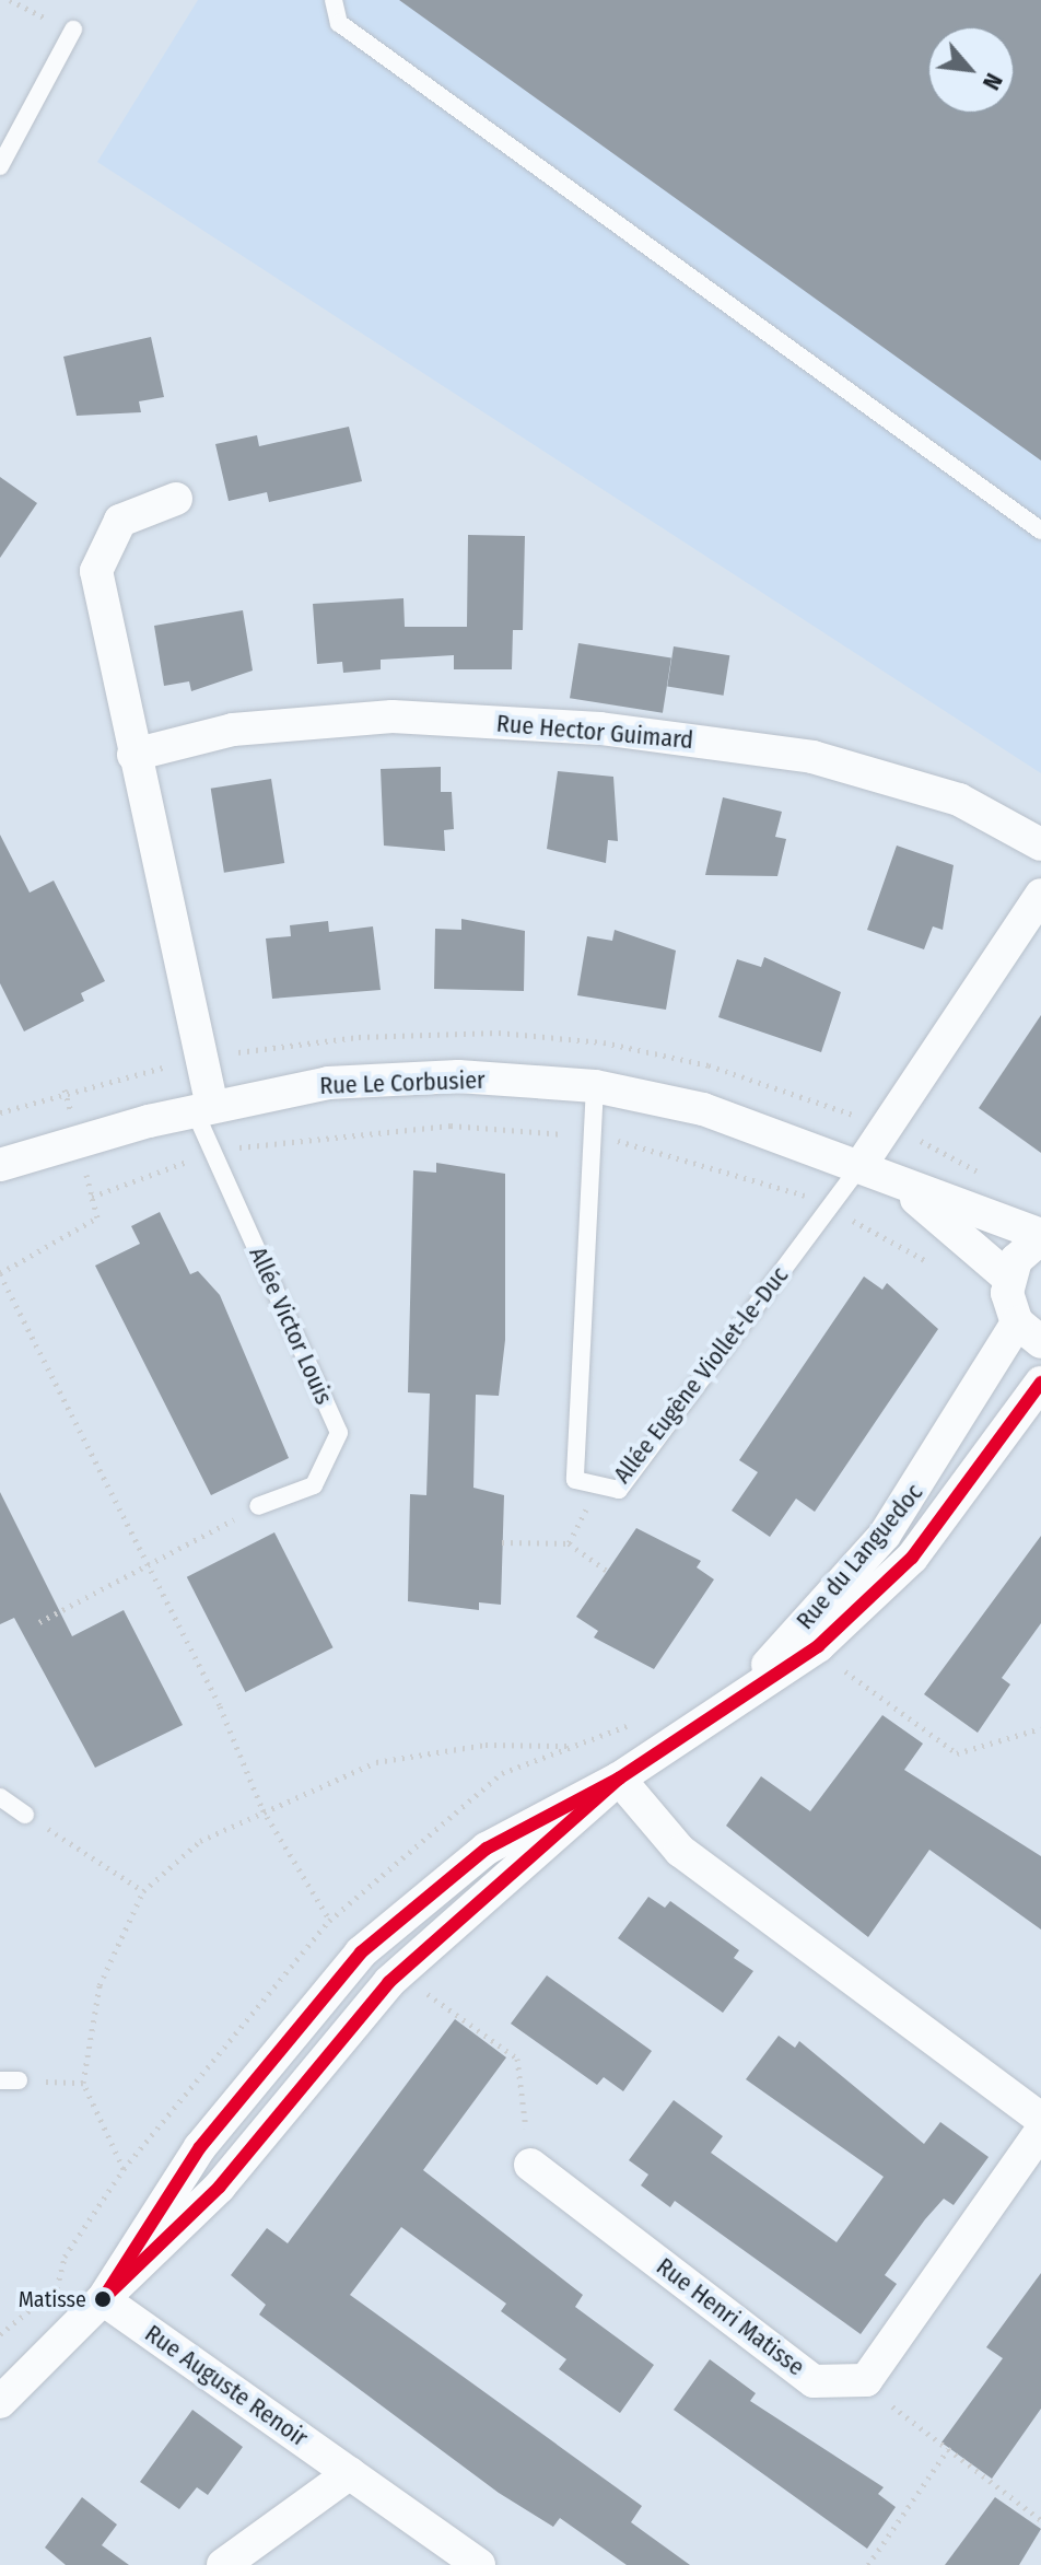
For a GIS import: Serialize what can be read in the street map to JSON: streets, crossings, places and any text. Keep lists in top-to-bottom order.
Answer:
{
  "streets": {
    "street": [
      "Rue Hector Guimard",
      "Rue Le Corbusier",
      "Rue du Languedoc",
      "Rue Henri Matisse",
      "Rue Auguste Renoir"
    ],
    "lane": ["Allée Victor Louis", "Allée Eugène Viollet-le-Duc"]
  },
  "crossings": [
    ["Rue Le Corbusier", "Allée Victor Louis"],
    ["Rue Le Corbusier", "Allée Eugène Viollet-le-Duc"],
    ["Rue du Languedoc", "Rue Auguste Renoir"]
  ],
  "places": ["Matisse"],
  "north": "bottom right"
}
